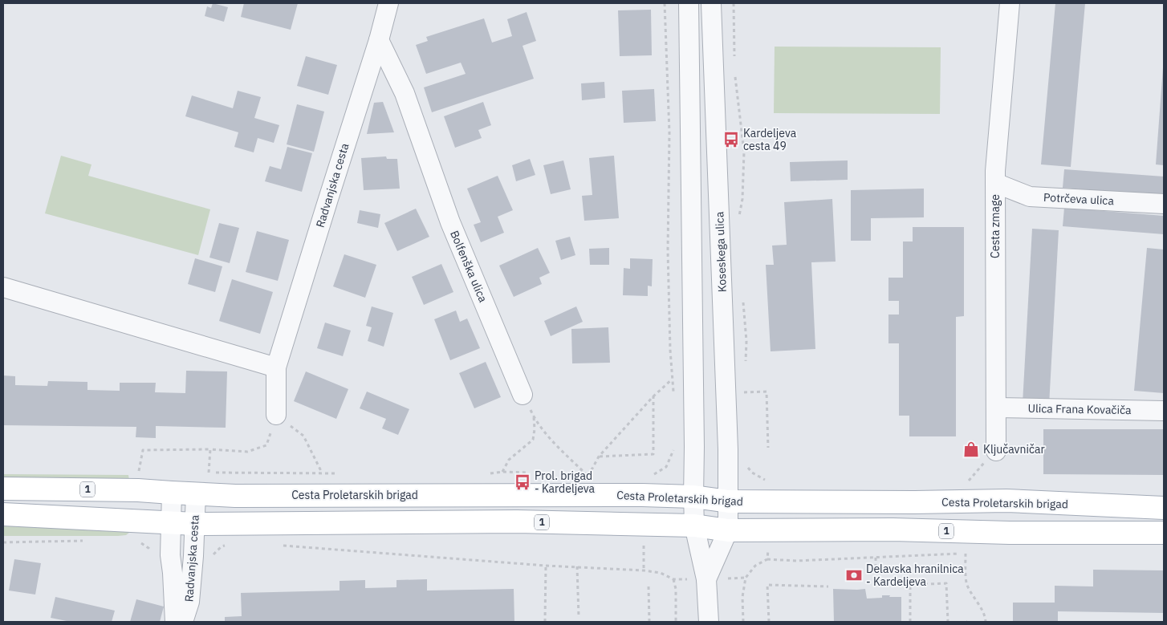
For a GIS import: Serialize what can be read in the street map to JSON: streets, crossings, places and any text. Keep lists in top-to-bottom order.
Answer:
{
  "streets": {
    "main road": ["1", "Cesta Proletarskih brigad"],
    "street": [
      "Radvanjska cesta",
      "Potrčeva ulica",
      "Cesta zmage",
      "Koseskega ulica",
      "Bolfenška ulica",
      "Ulica Frana Kovačiča"
    ]
  },
  "crossings": [
    ["Radvanjska cesta", "Bolfenška ulica"],
    ["Radvanjska cesta", "1"],
    ["Radvanjska cesta", "Cesta Proletarskih brigad"],
    ["Potrčeva ulica", "Cesta zmage"],
    ["Cesta zmage", "Ulica Frana Kovačiča"],
    ["Koseskega ulica", "1"],
    ["Koseskega ulica", "Cesta Proletarskih brigad"]
  ],
  "places": {
    "bus stop": ["Kardeljeva cesta 49", "Prol. brigad - Kardeljeva"],
    "shop": ["Ključavničar"],
    "bank": ["Delavska hranilnica - Kardeljeva"]
  }
}
